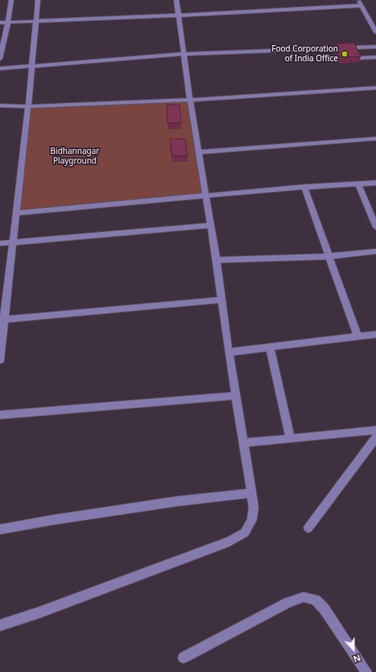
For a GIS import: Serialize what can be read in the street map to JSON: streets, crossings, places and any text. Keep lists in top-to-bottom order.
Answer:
{
  "parks": ["Bidhannagar Playground"],
  "places": ["Food Corporation of India Office"],
  "north": "bottom"
}
